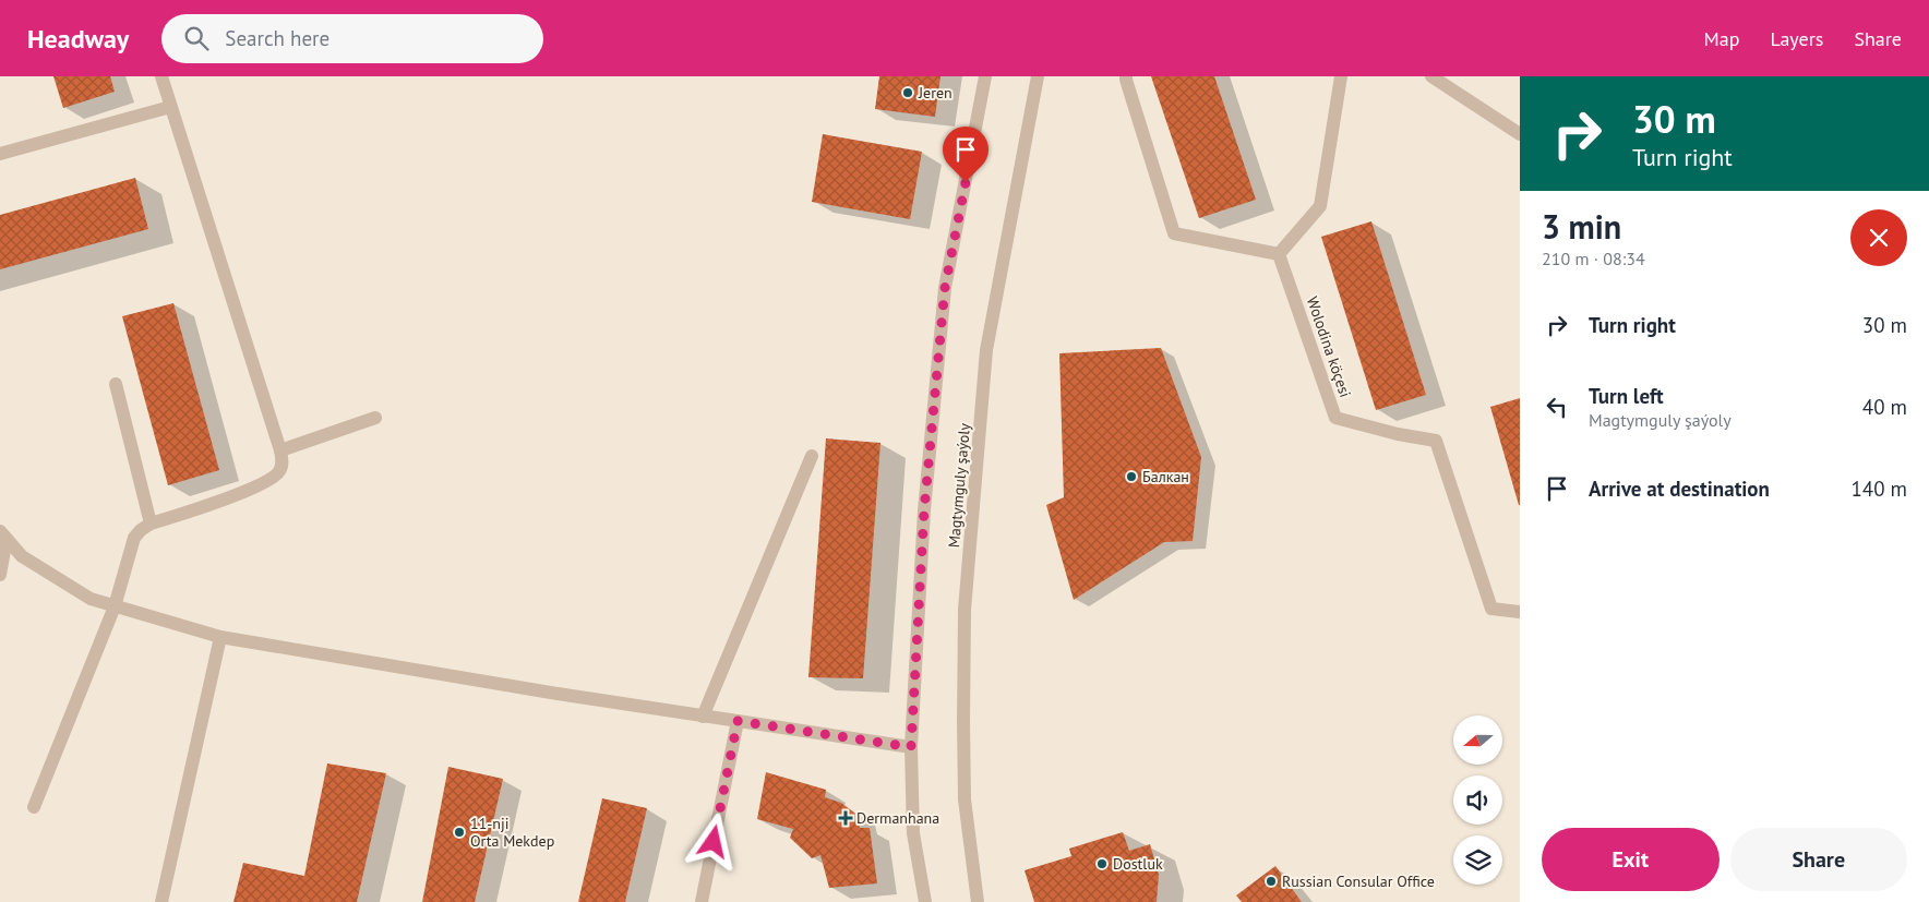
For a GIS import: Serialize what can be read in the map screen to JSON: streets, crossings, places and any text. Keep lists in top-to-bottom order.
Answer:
{
  "streets": {
    "street": ["Wolodina köçesi", "Magtymguly şaýoly"]
  },
  "places": {
    "other": [
      "Jeren",
      "Балкан",
      "11-nji Orta Mekdep",
      "Dostluk",
      "Russian Consular Office"
    ],
    "health": ["Dermanhana"]
  },
  "north": "left",
  "page": {
    "header": "Headway",
    "search": "Search here",
    "nav": ["Map", "Layers", "Share"],
    "turn": ["30 m", "Turn right"],
    "heading": ["3 min", "210 m · 08:34"],
    "list": [
      {
        "name": "Turn right",
        "value": "30 m"
      },
      {
        "name": "Turn left",
        "note": "Magtymguly şaýoly",
        "value": "40 m"
      },
      {
        "name": "Arrive at destination",
        "value": "140 m"
      }
    ],
    "buttons": ["Exit", "Share"]
  }
}
